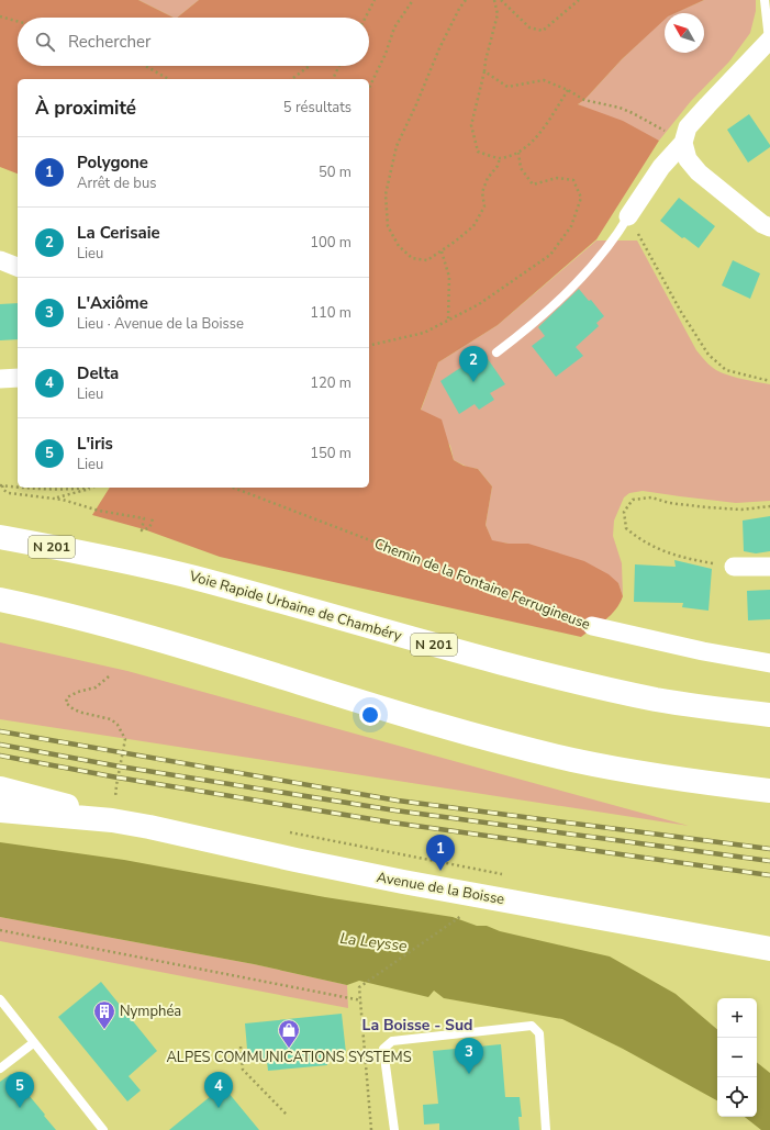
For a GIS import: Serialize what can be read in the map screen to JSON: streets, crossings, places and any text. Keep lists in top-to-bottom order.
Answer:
{
  "streets": {
    "main road": ["N 201", "Voie Rapide Urbaine de Chambéry", "Avenue de la Boisse"],
    "street": ["Chemin de la Fontaine Ferrugineuse"]
  },
  "districts": ["La Boisse - Sud"],
  "water": ["La Leysse"],
  "places": {
    "building": ["Nymphéa"],
    "shop": ["ALPES COMMUNICATIONS SYSTEMS"]
  },
  "north": "top left",
  "page": {
    "search": "Rechercher",
    "heading": ["À proximité", "5 résultats"],
    "list": [
      {
        "mark": "1",
        "name": "Polygone",
        "note": "Arrêt de bus",
        "value": "50 m"
      },
      {
        "mark": "2",
        "name": "La Cerisaie",
        "note": "Lieu",
        "value": "100 m"
      },
      {
        "mark": "3",
        "name": "L'Axiôme",
        "note": "Lieu · Avenue de la Boisse",
        "value": "110 m"
      },
      {
        "mark": "4",
        "name": "Delta",
        "note": "Lieu",
        "value": "120 m"
      },
      {
        "mark": "5",
        "name": "L'iris",
        "note": "Lieu",
        "value": "150 m"
      }
    ],
    "pins": [
      "2",
      "1",
      "3",
      "4",
      "5"
    ],
    "map_buttons": ["+", "−"]
  }
}
